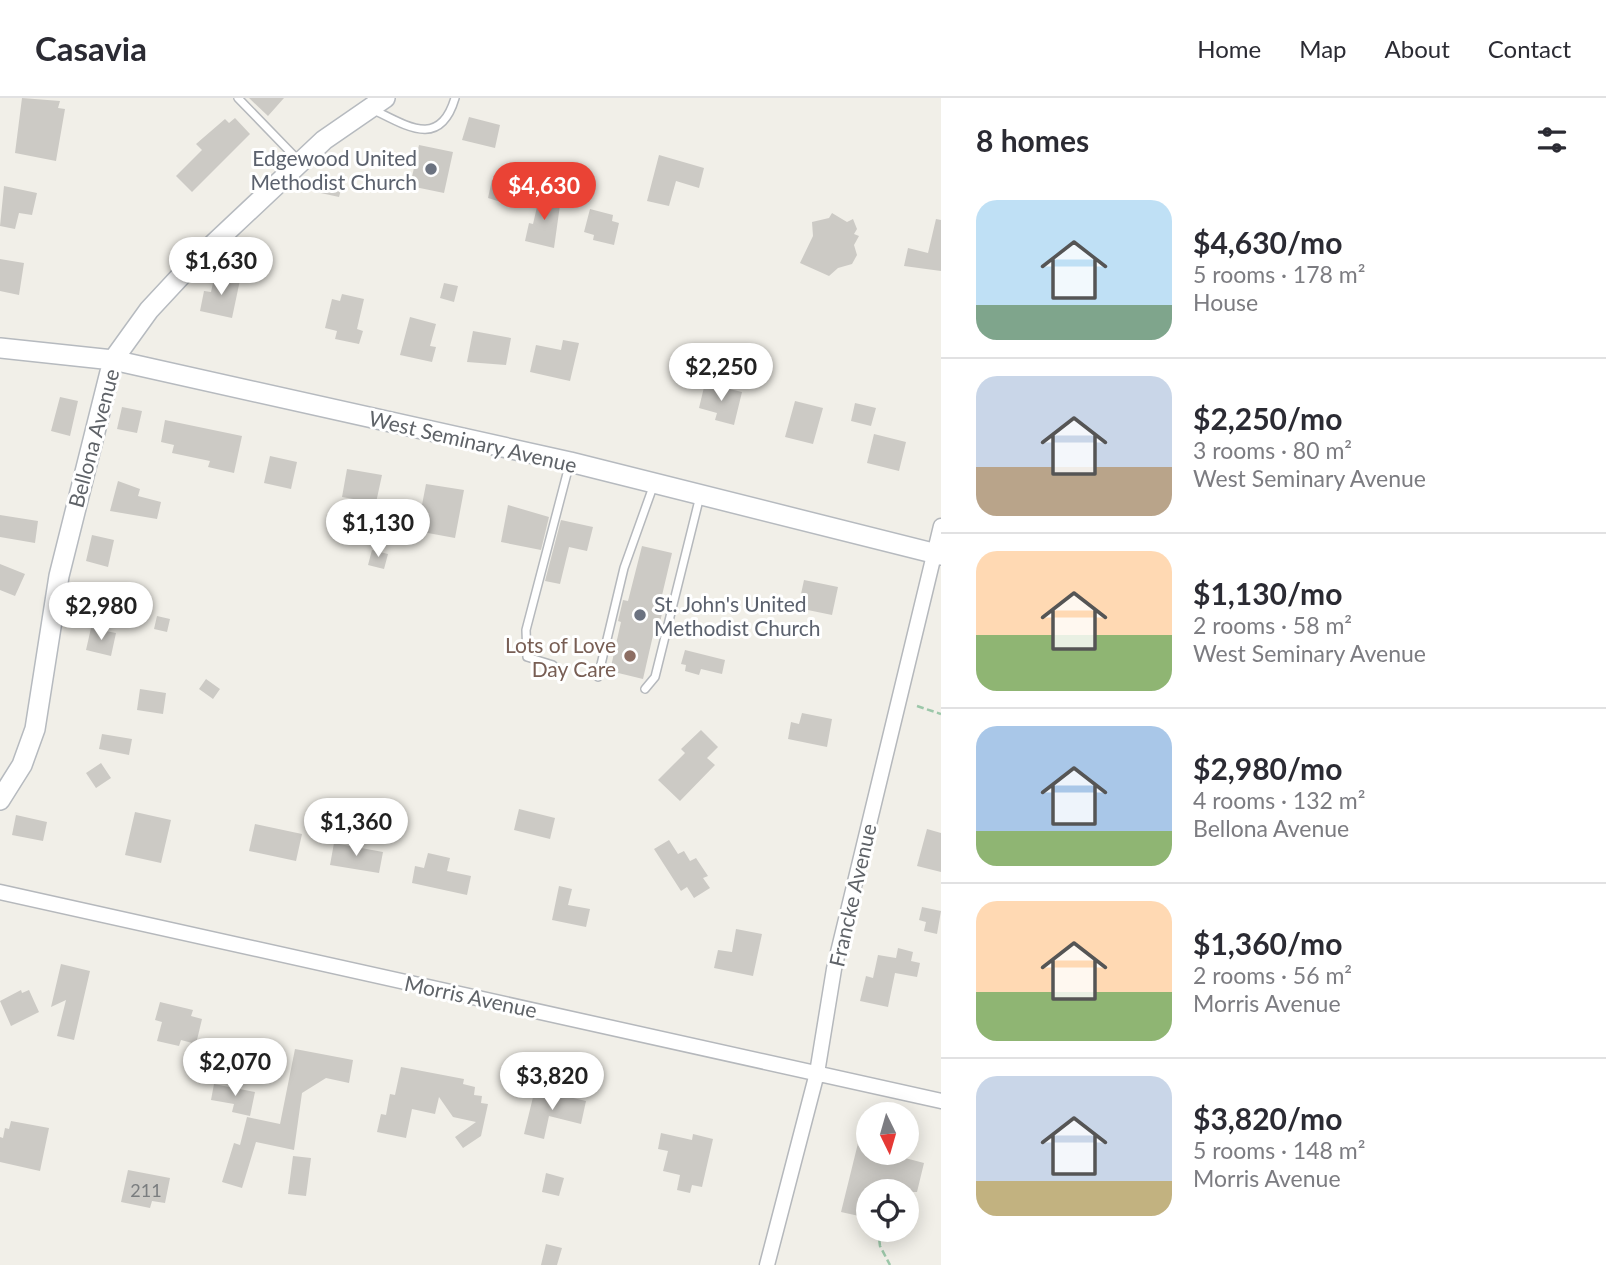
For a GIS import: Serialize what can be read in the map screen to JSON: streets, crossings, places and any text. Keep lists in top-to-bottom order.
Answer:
{
  "streets": {
    "main road": ["Bellona Avenue", "West Seminary Avenue"],
    "street": ["Francke Avenue", "Morris Avenue"]
  },
  "crossings": [
    ["Bellona Avenue", "West Seminary Avenue"],
    ["West Seminary Avenue", "Francke Avenue"],
    ["Francke Avenue", "Morris Avenue"]
  ],
  "places": ["Edgewood United Methodist Church", "St. John's United Methodist Church", "Lots of Love Day Care"],
  "house_numbers": ["211"],
  "north": "bottom",
  "page": {
    "header": "Casavia",
    "nav": [
      "Home",
      "Map",
      "About",
      "Contact"
    ],
    "heading": "8 homes",
    "price": [
      "$4,630",
      "$1,630",
      "$2,250",
      "$1,130",
      "$2,980",
      "$1,360",
      "$2,070",
      "$3,820"
    ],
    "list": [
      {
        "name": "$4,630/mo",
        "note": "5 rooms · 178 m² · House"
      },
      {
        "name": "$2,250/mo",
        "note": "3 rooms · 80 m² · West Seminary Avenue"
      },
      {
        "name": "$1,130/mo",
        "note": "2 rooms · 58 m² · West Seminary Avenue"
      },
      {
        "name": "$2,980/mo",
        "note": "4 rooms · 132 m² · Bellona Avenue"
      },
      {
        "name": "$1,360/mo",
        "note": "2 rooms · 56 m² · Morris Avenue"
      },
      {
        "name": "$3,820/mo",
        "note": "5 rooms · 148 m² · Morris Avenue"
      }
    ]
  }
}
